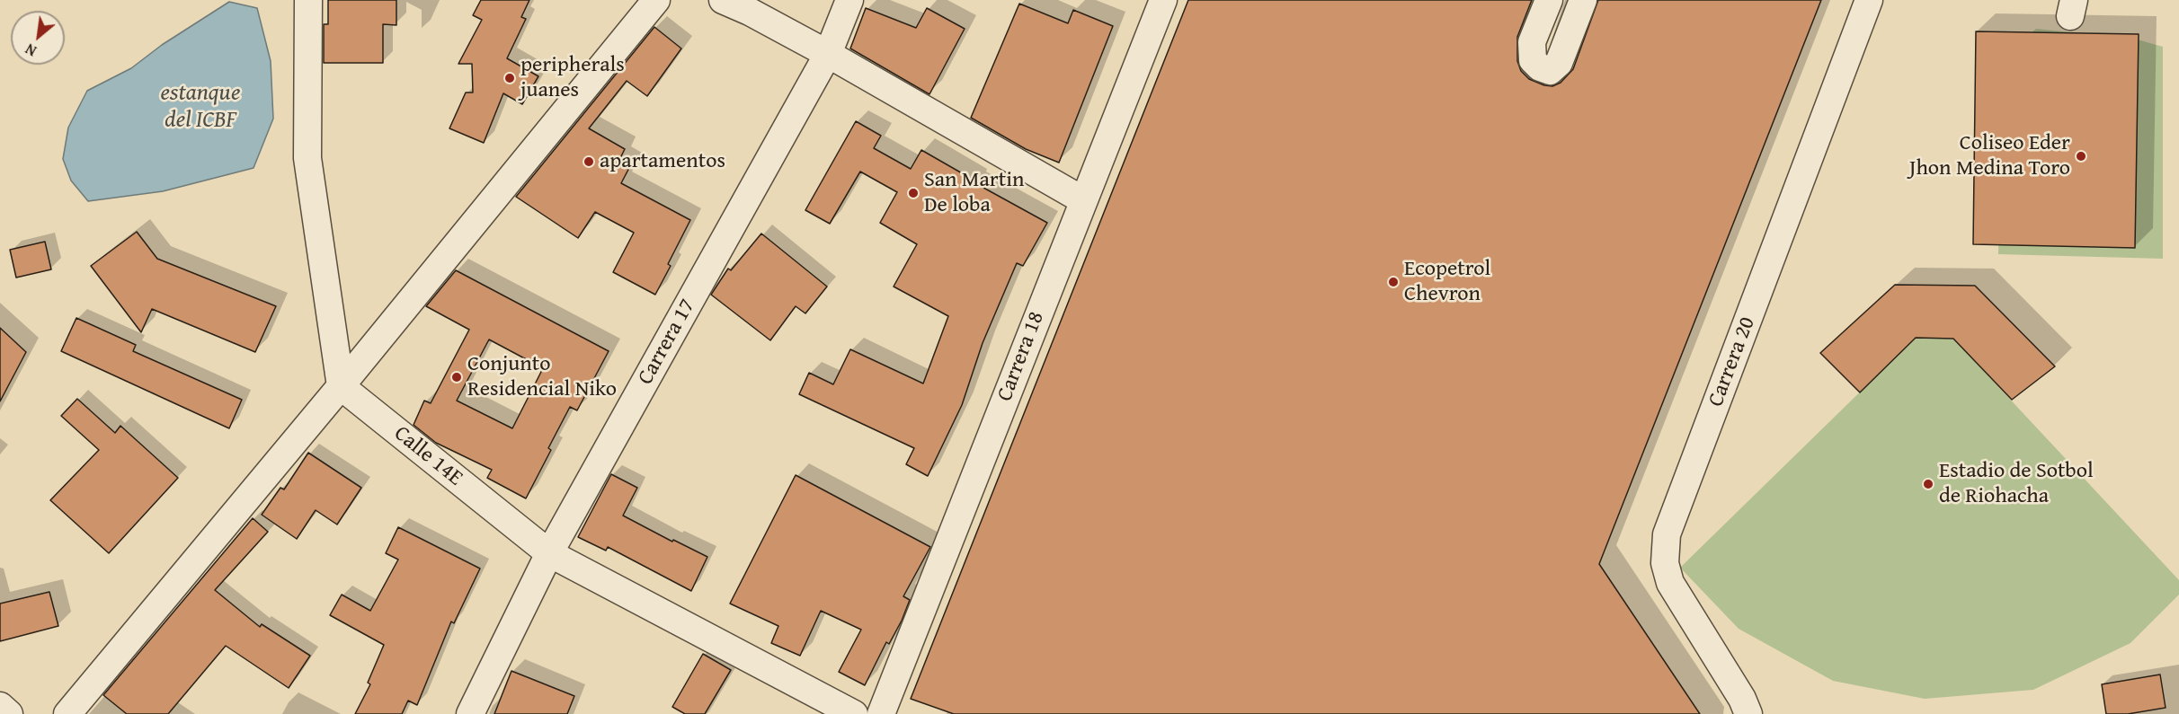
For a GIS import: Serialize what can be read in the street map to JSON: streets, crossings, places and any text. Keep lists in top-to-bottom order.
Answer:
{
  "streets": {
    "street": [
      "Carrera 17",
      "Carrera 18",
      "Carrera 20",
      "Calle 14E"
    ]
  },
  "crossings": [
    ["Carrera 17", "Calle 14E"]
  ],
  "water": ["estanque del ICBF"],
  "places": [
    "peripherals juanes",
    "Coliseo Eder Jhon Medina Toro",
    "apartamentos",
    "San Martin De loba",
    "Ecopetrol Chevron",
    "Conjunto Residencial Niko",
    "Estadio de Sotbol de Riohacha"
  ],
  "north": "bottom left"
}
